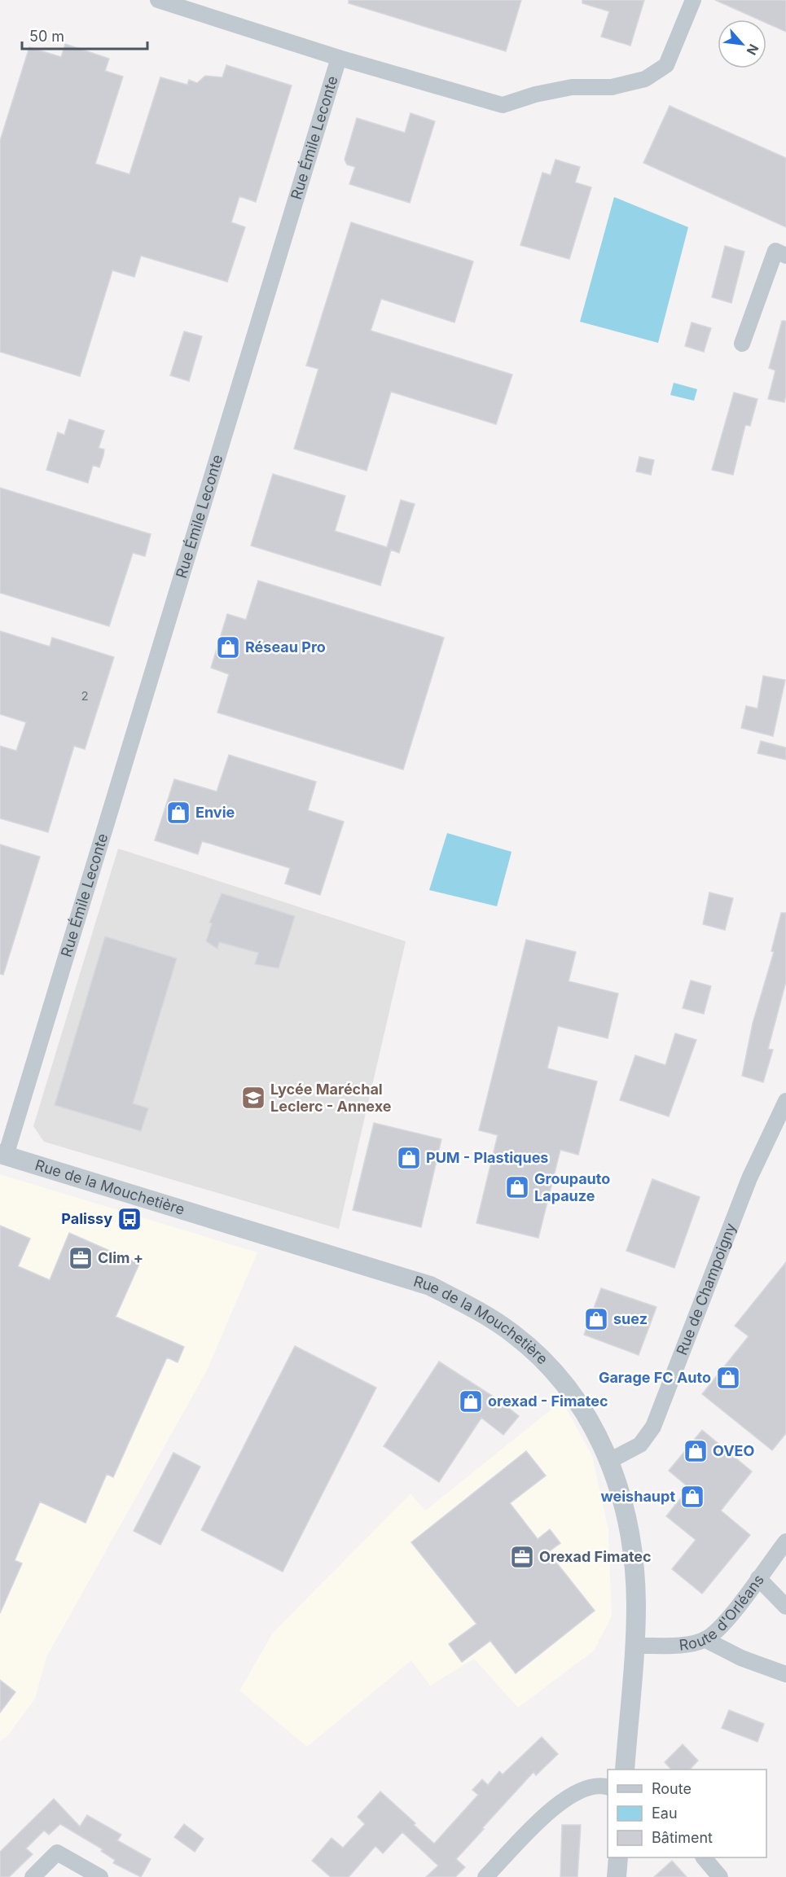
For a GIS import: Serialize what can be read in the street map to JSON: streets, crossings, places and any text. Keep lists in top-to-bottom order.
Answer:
{
  "streets": {
    "street": [
      "Rue Émile Leconte",
      "Rue de la Mouchetière",
      "Rue de Champoigny",
      "Route d'Orléans"
    ]
  },
  "crossings": [
    ["Rue Émile Leconte", "Rue de la Mouchetière"],
    ["Rue de la Mouchetière", "Rue de Champoigny"],
    ["Rue de la Mouchetière", "Route d'Orléans"]
  ],
  "places": {
    "shop": [
      "Réseau Pro",
      "Envie",
      "PUM - Plastiques",
      "Groupauto Lapauze",
      "suez",
      "Garage FC Auto",
      "orexad - Fimatec",
      "OVEO",
      "weishaupt"
    ],
    "school or university": ["Lycée Maréchal Leclerc - Annexe"],
    "bus stop": ["Palissy"],
    "office": ["Clim +", "Orexad Fimatec"]
  },
  "house_numbers": ["2"],
  "legend": ["Route", "Eau", "Bâtiment"],
  "scale_bar": "50 m",
  "north": "bottom right"
}
